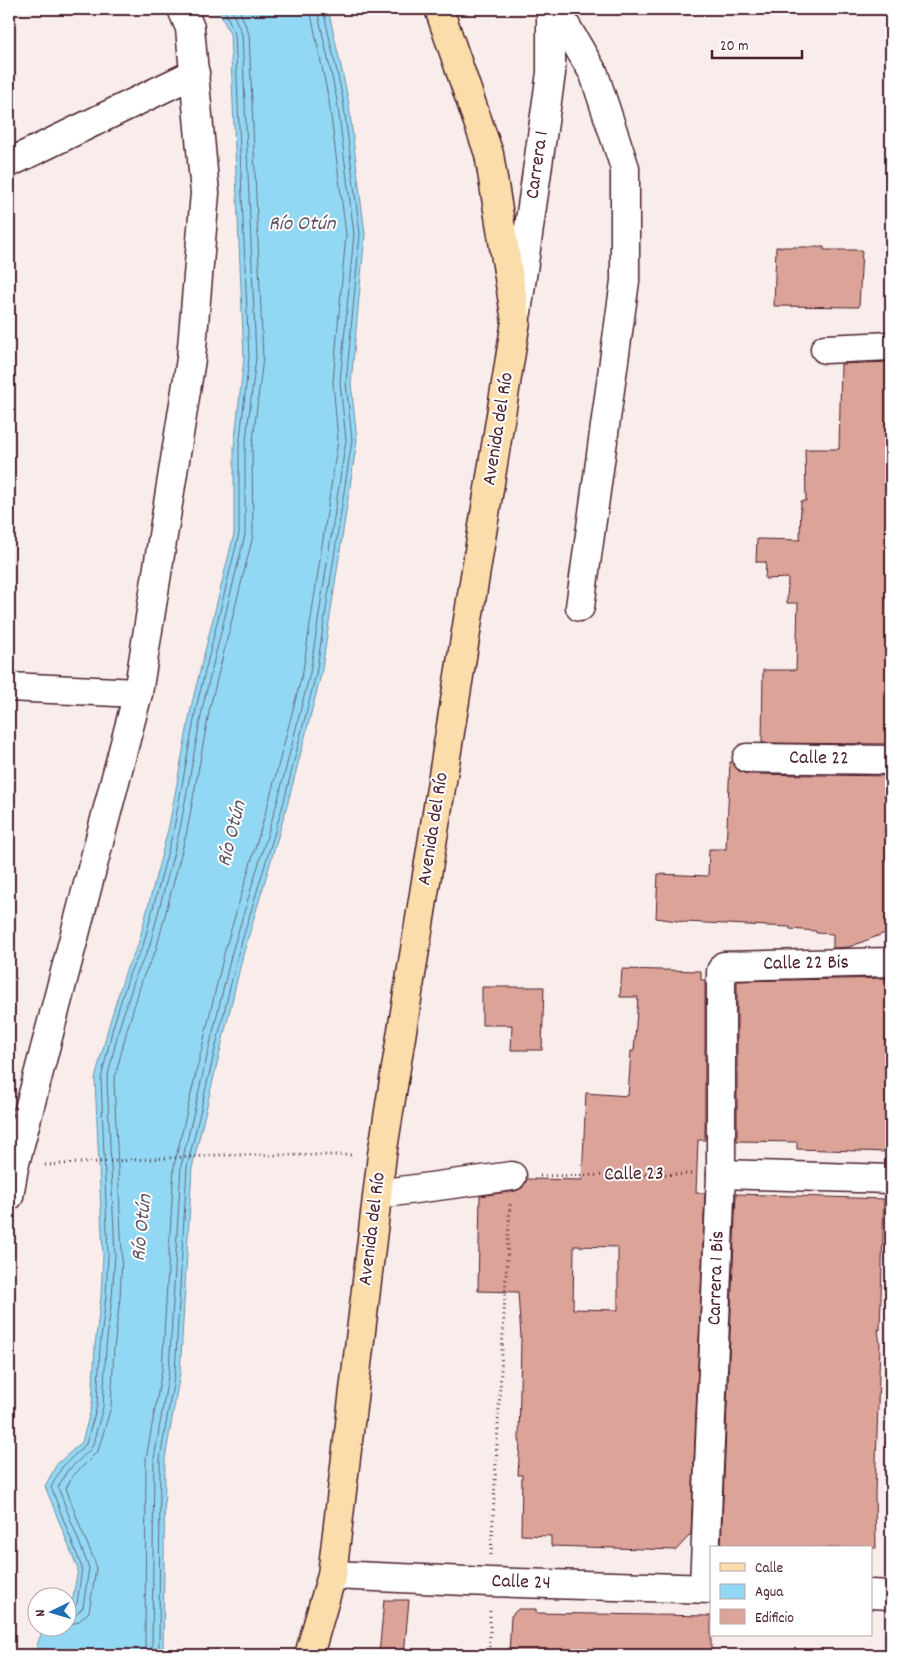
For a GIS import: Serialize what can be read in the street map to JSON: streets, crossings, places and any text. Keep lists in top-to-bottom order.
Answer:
{
  "streets": {
    "main road": ["Avenida del Río"],
    "street": [
      "Carrera 1",
      "Calle 22",
      "Calle 22 Bis",
      "Carrera 1 Bis",
      "Calle 24"
    ],
    "path": ["Calle 23"]
  },
  "crossings": [
    ["Carrera 1", "Avenida del Río"],
    ["Avenida del Río", "Calle 24"],
    ["Calle 22 Bis", "Carrera 1 Bis"],
    ["Calle 23", "Carrera 1 Bis"],
    ["Carrera 1 Bis", "Calle 24"]
  ],
  "water": ["Río Otún"],
  "legend": ["Calle", "Agua", "Edificio"],
  "scale_bar": "20 m",
  "north": "left"
}
